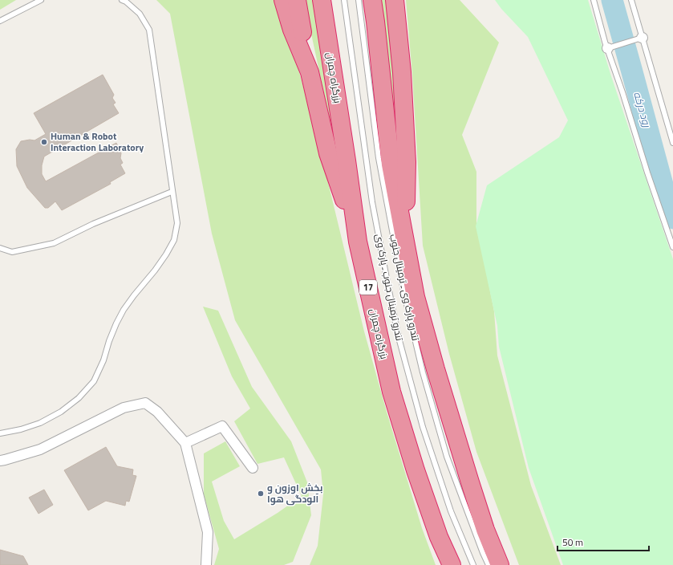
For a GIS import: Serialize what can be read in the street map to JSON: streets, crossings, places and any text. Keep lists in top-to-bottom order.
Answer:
{
  "streets": {
    "highway": ["بزرگراه چمران", "17"],
    "lane": ["تندرو ترمینال جنوب ـ پارک وی", "تندرو پارک وی ـ ترمینال جنوب"]
  },
  "water": ["رود درکه"],
  "places": ["Human & Robot Interaction Laboratory", "بخش اوزون و آلودگی هوا"],
  "scale_bar": "50 m"
}
